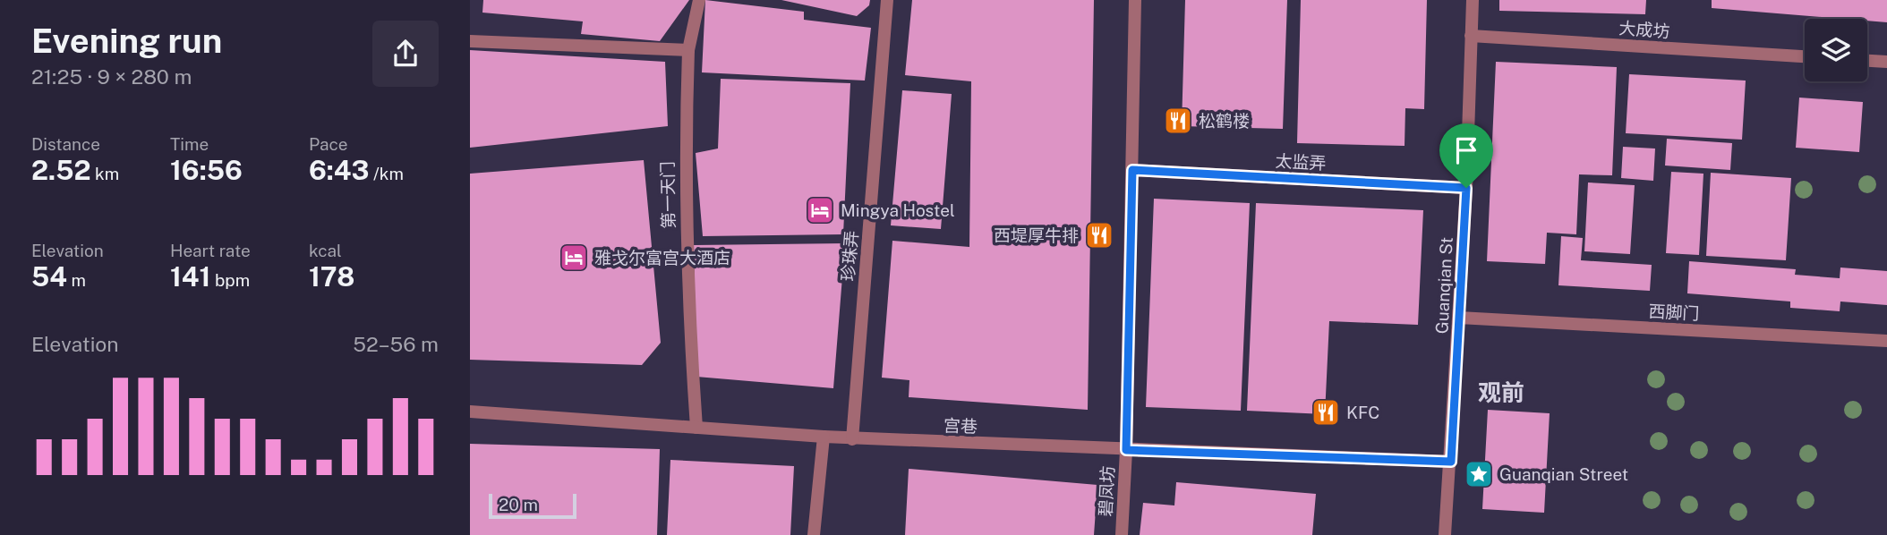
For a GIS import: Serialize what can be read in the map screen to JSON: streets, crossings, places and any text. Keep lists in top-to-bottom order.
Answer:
{
  "streets": {
    "street": [
      "大成坊",
      "太监弄",
      "第一天门",
      "珍珠弄",
      "Guanqian St",
      "西脚门",
      "宫巷",
      "碧凤坊"
    ]
  },
  "crossings": [
    ["大成坊", "Guanqian St"],
    ["太监弄", "Guanqian St"],
    ["第一天门", "宫巷"],
    ["珍珠弄", "宫巷"],
    ["Guanqian St", "西脚门"],
    ["Guanqian St", "宫巷"],
    ["宫巷", "碧凤坊"]
  ],
  "districts": ["观前"],
  "places": {
    "restaurant": ["松鹤楼", "西堤厚牛排", "KFC"],
    "hotel": ["Mingya Hostel", "雅戈尔富宫大酒店"],
    "place": ["Guanqian Street"]
  },
  "scale_bar": "20 m",
  "page": {
    "heading": ["Evening run", "21:25 · 9 × 280 m"],
    "stats": [
      ["Distance", "2.52 km"],
      ["Time", "16:56"],
      ["Pace", "6:43 /km"],
      ["Elevation", "54 m"],
      ["Heart rate", "141 bpm"],
      ["kcal", "178"]
    ],
    "chart": ["Elevation", "52–56 m"],
    "scale": "20 m"
  }
}
